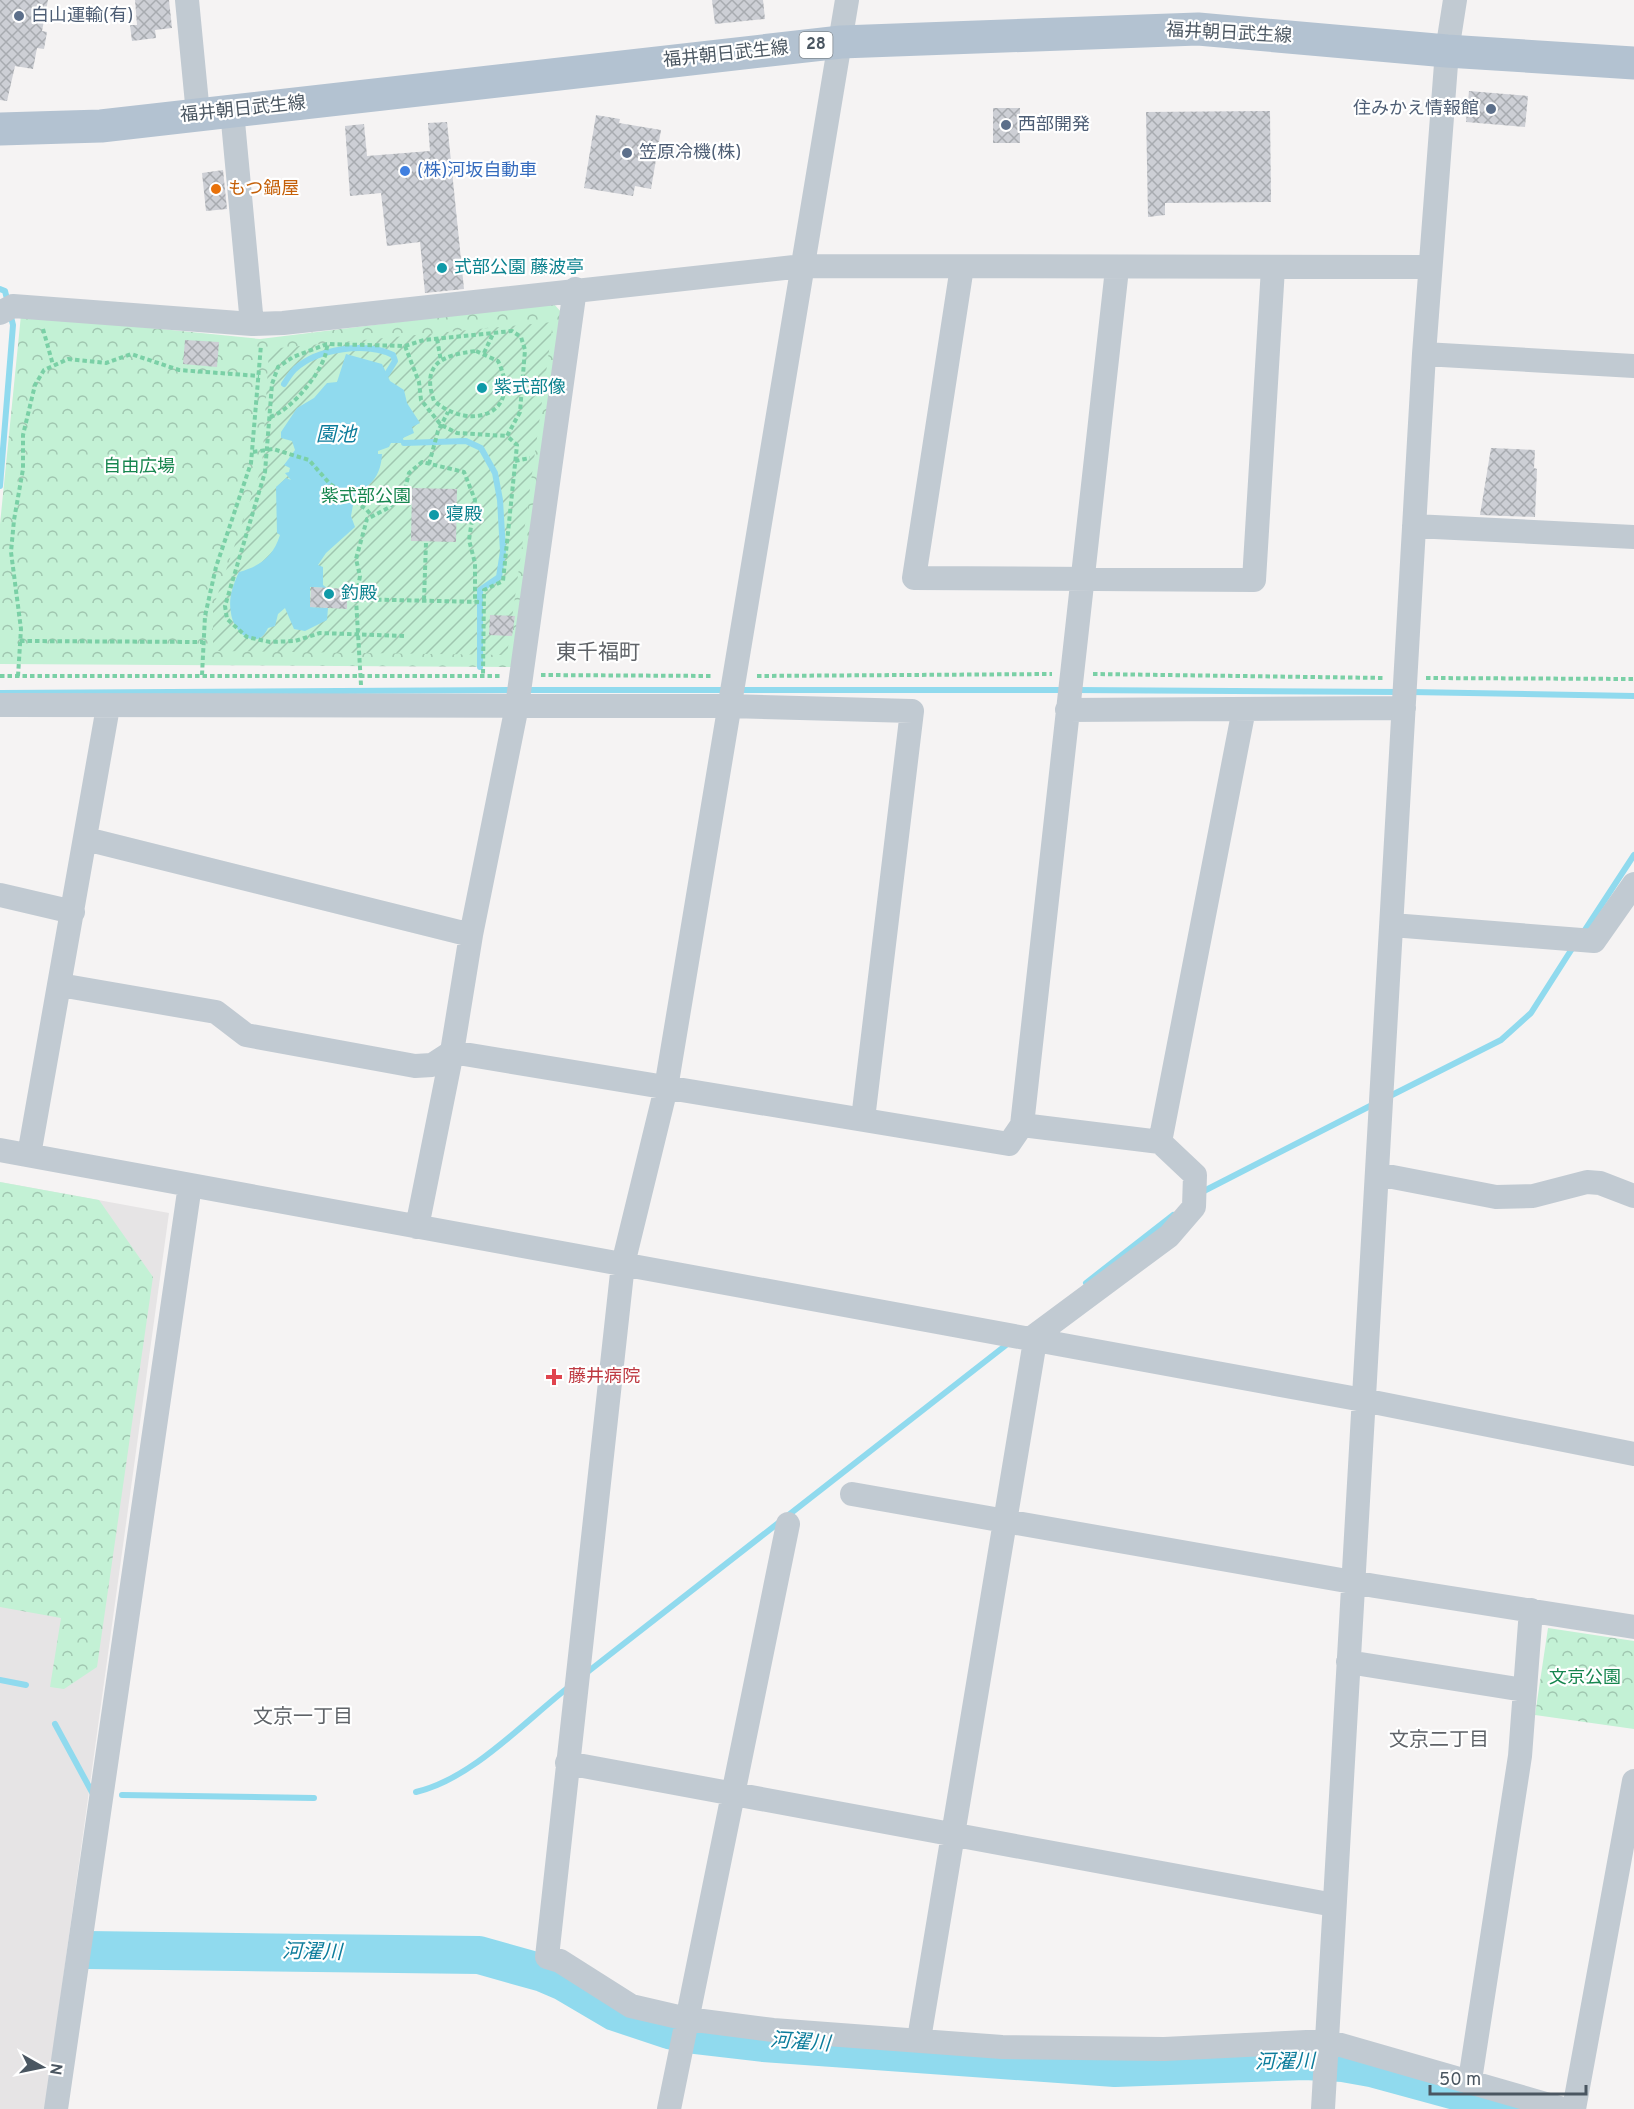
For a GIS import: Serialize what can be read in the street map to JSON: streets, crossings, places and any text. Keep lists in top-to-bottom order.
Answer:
{
  "streets": {
    "main road": ["福井朝日武生線", "28"]
  },
  "districts": ["東千福町", "文京一丁目", "文京二丁目"],
  "water": ["園池", "河濯川"],
  "parks": ["自由広場", "紫式部公園", "文京公園"],
  "places": {
    "other": [
      "白山運輸(有)",
      "住みかえ情報館",
      "西部開発",
      "笠原冷機(株)",
      "(株)河坂自動車",
      "もつ鍋屋",
      "式部公園 藤波亭",
      "紫式部像",
      "寝殿",
      "釣殿"
    ],
    "health": ["藤井病院"]
  },
  "scale_bar": "50 m",
  "north": "right"
}
